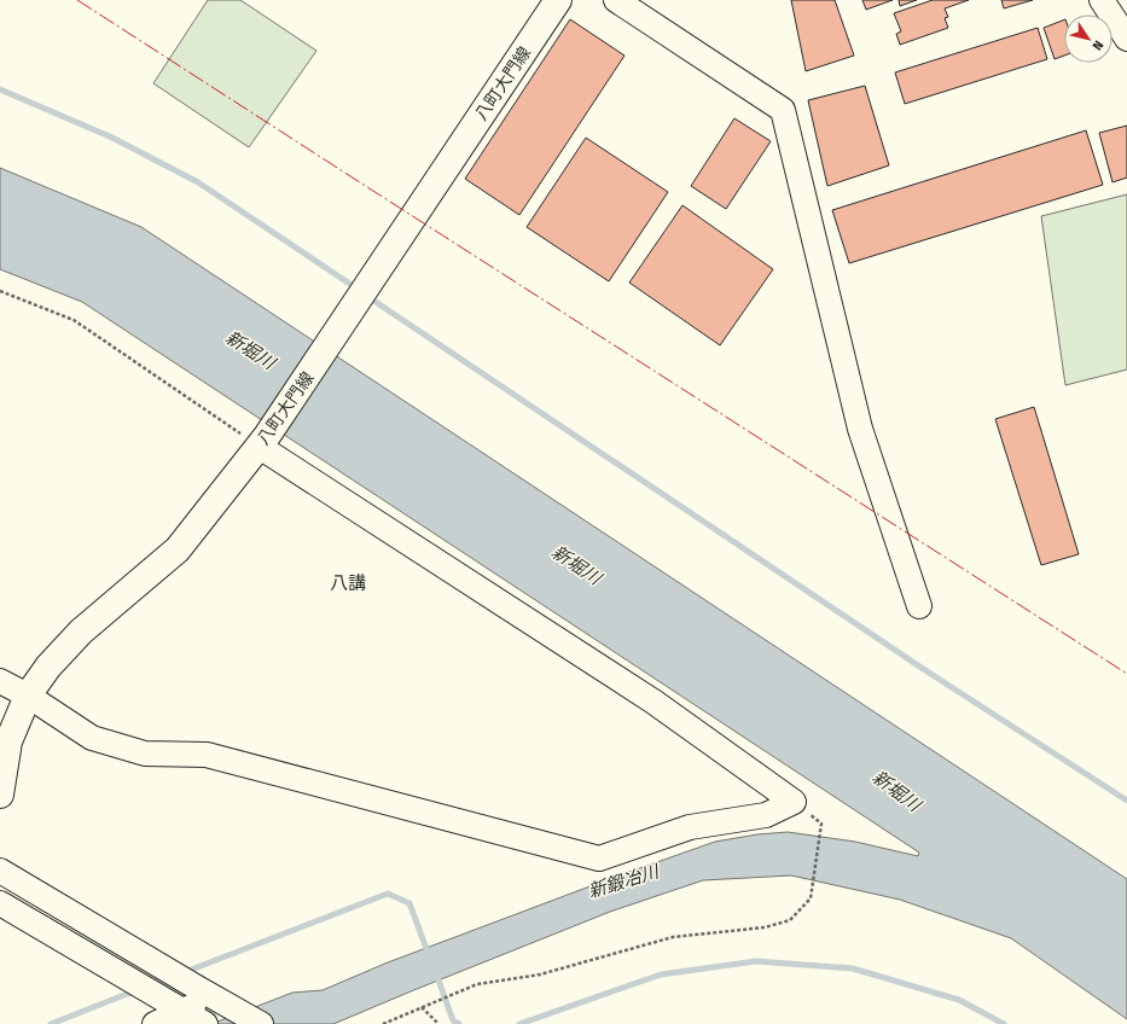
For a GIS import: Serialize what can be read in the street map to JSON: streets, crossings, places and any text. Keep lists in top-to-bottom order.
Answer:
{
  "streets": {
    "main road": ["八町大門線"]
  },
  "districts": ["八講"],
  "water": ["新堀川", "新鍛冶川"],
  "north": "bottom right"
}
